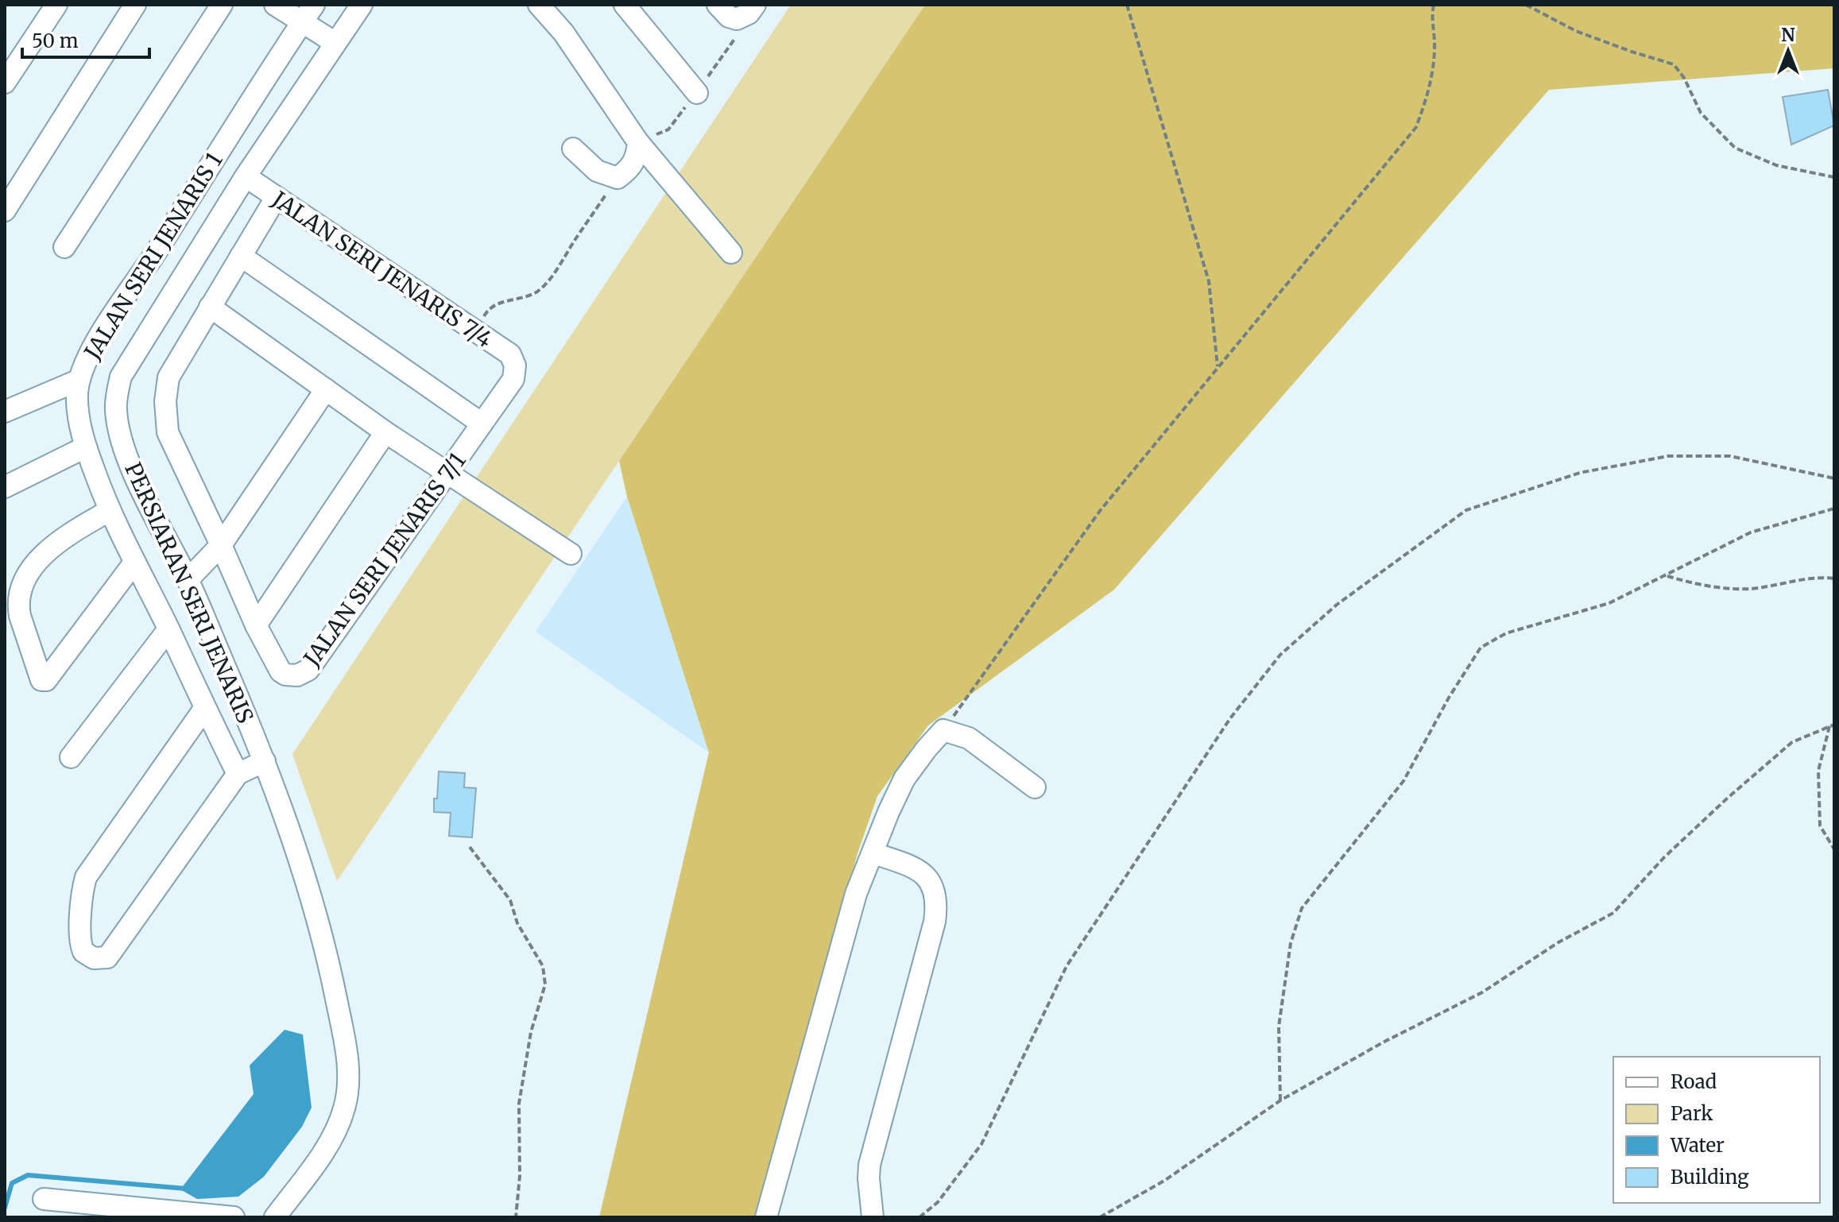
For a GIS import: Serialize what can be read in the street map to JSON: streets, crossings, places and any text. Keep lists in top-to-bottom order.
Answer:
{
  "streets": {
    "street": [
      "JALAN SERI JENARIS 1",
      "JALAN SERI JENARIS 7/4",
      "JALAN SERI JENARIS 7/1",
      "PERSIARAN SERI JENARIS"
    ]
  },
  "crossings": [
    ["JALAN SERI JENARIS 7/4", "JALAN SERI JENARIS 7/1"],
    ["JALAN SERI JENARIS 7/4", "PERSIARAN SERI JENARIS"]
  ],
  "legend": [
    "Road",
    "Park",
    "Water",
    "Building"
  ],
  "scale_bar": "50 m",
  "north": "top"
}
